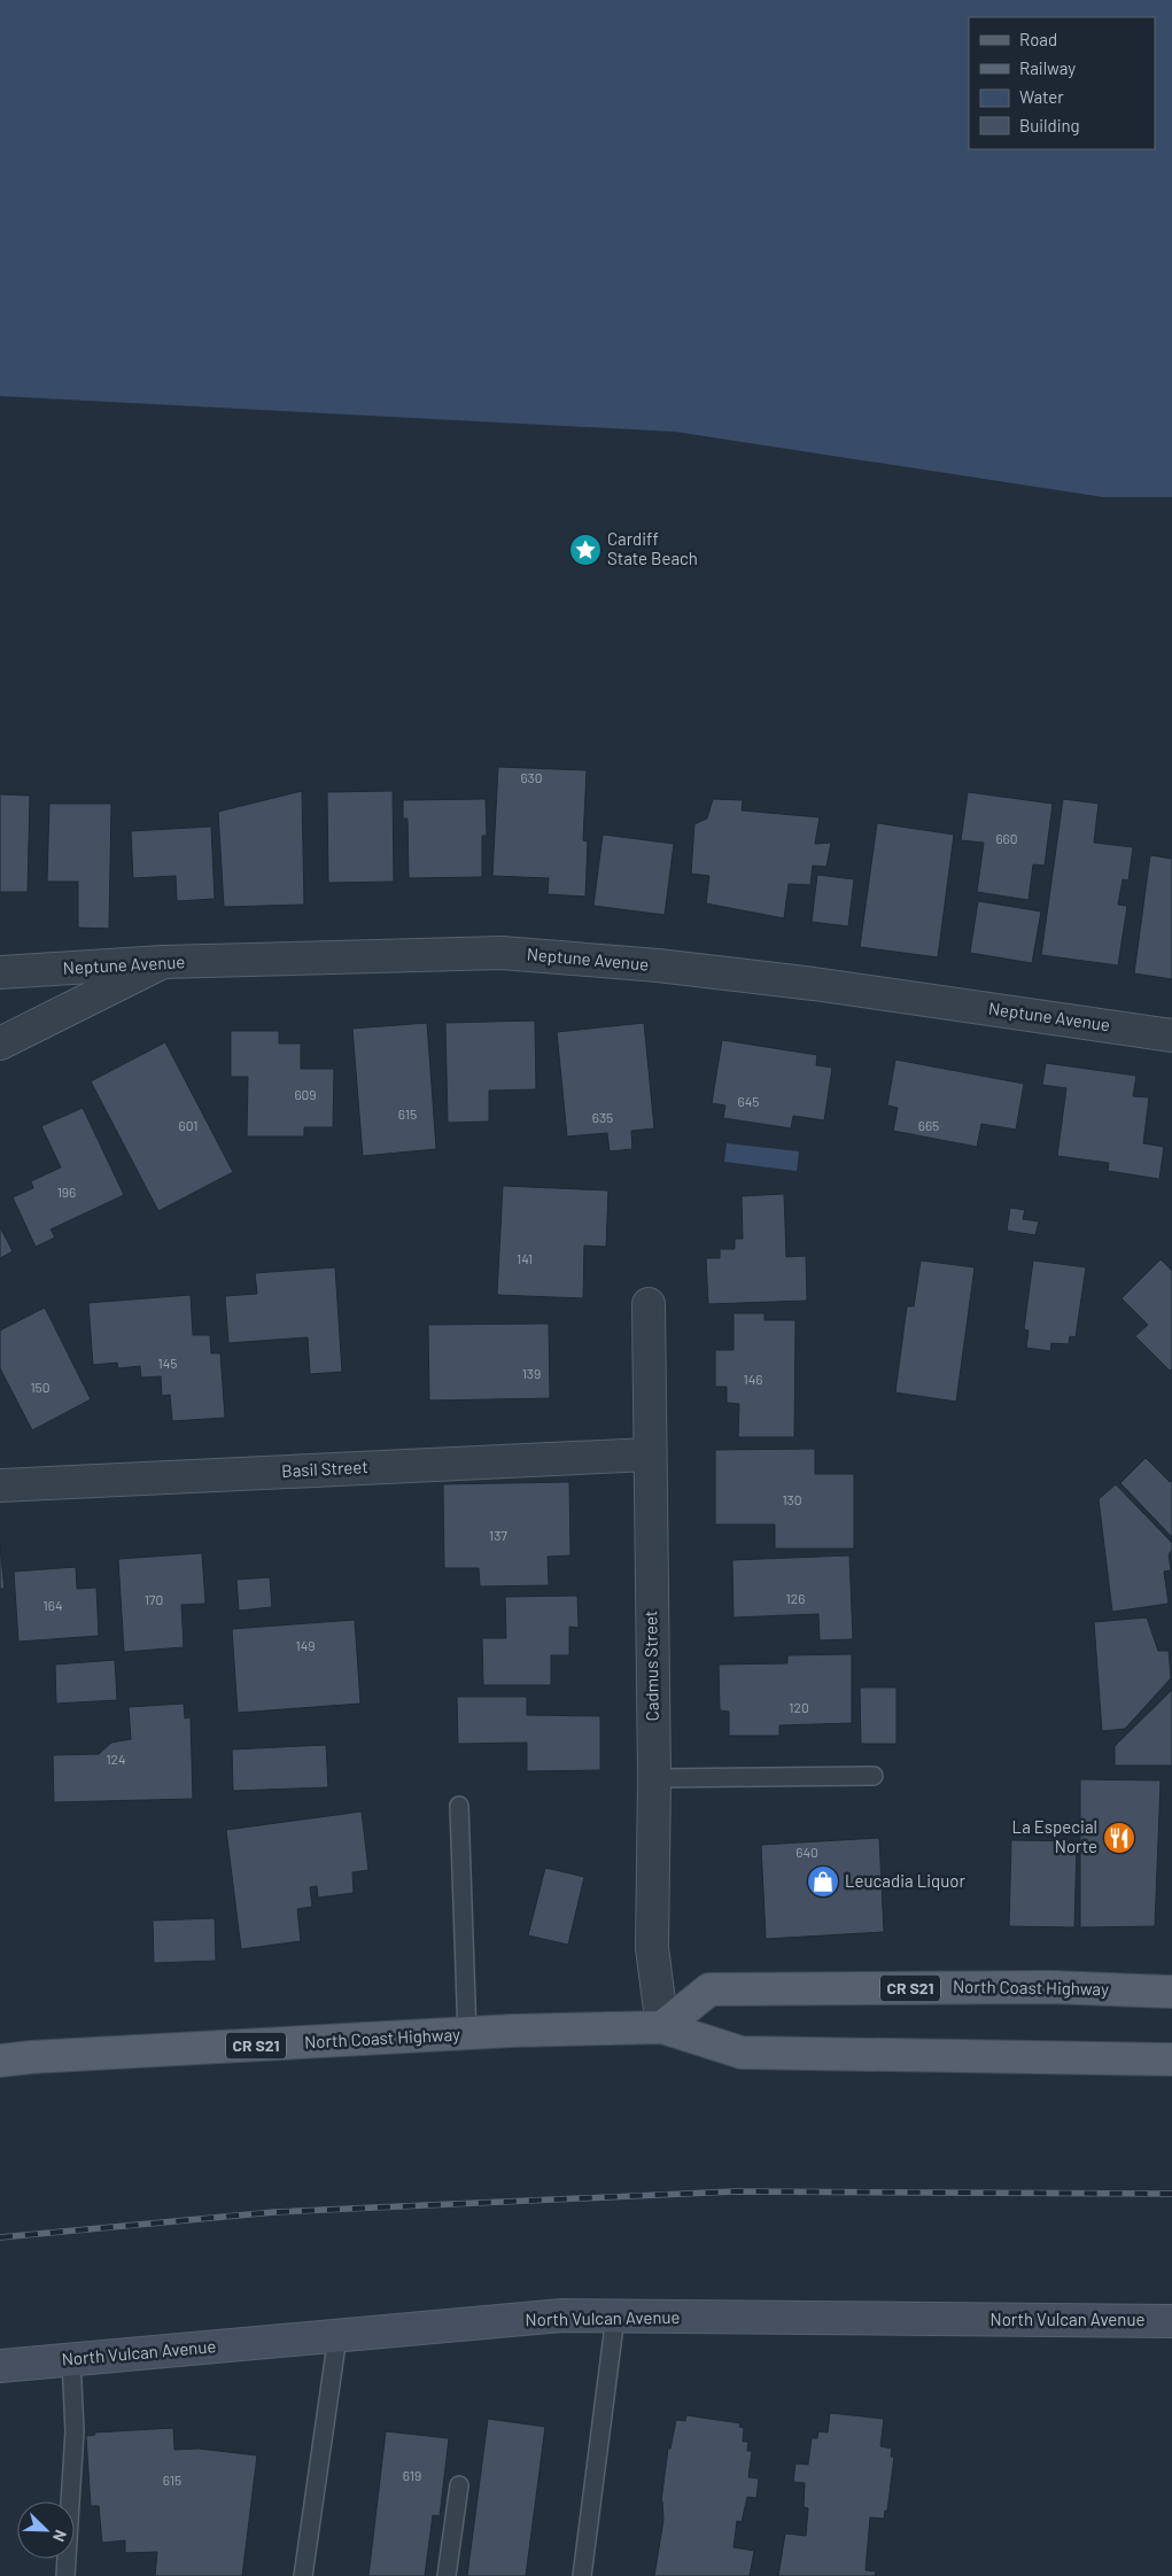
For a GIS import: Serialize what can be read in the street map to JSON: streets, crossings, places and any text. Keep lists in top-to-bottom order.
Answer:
{
  "streets": {
    "main road": ["CR S21", "North Coast Highway", "North Vulcan Avenue"],
    "street": ["Neptune Avenue", "Basil Street", "Cadmus Street"]
  },
  "crossings": [
    ["Basil Street", "Cadmus Street"],
    ["Cadmus Street", "North Coast Highway"]
  ],
  "places": {
    "place": ["Cardiff State Beach"],
    "restaurant": ["La Especial Norte"],
    "shop": ["Leucadia Liquor"]
  },
  "house_numbers": [
    "630",
    "660",
    "609",
    "645",
    "615",
    "635",
    "601",
    "665",
    "196",
    "141",
    "145",
    "139",
    "146",
    "150",
    "130",
    "137",
    "126",
    "170",
    "164",
    "149",
    "120",
    "124",
    "640",
    "619",
    "615"
  ],
  "legend": [
    "Road",
    "Railway",
    "Water",
    "Building"
  ],
  "north": "bottom right"
}
